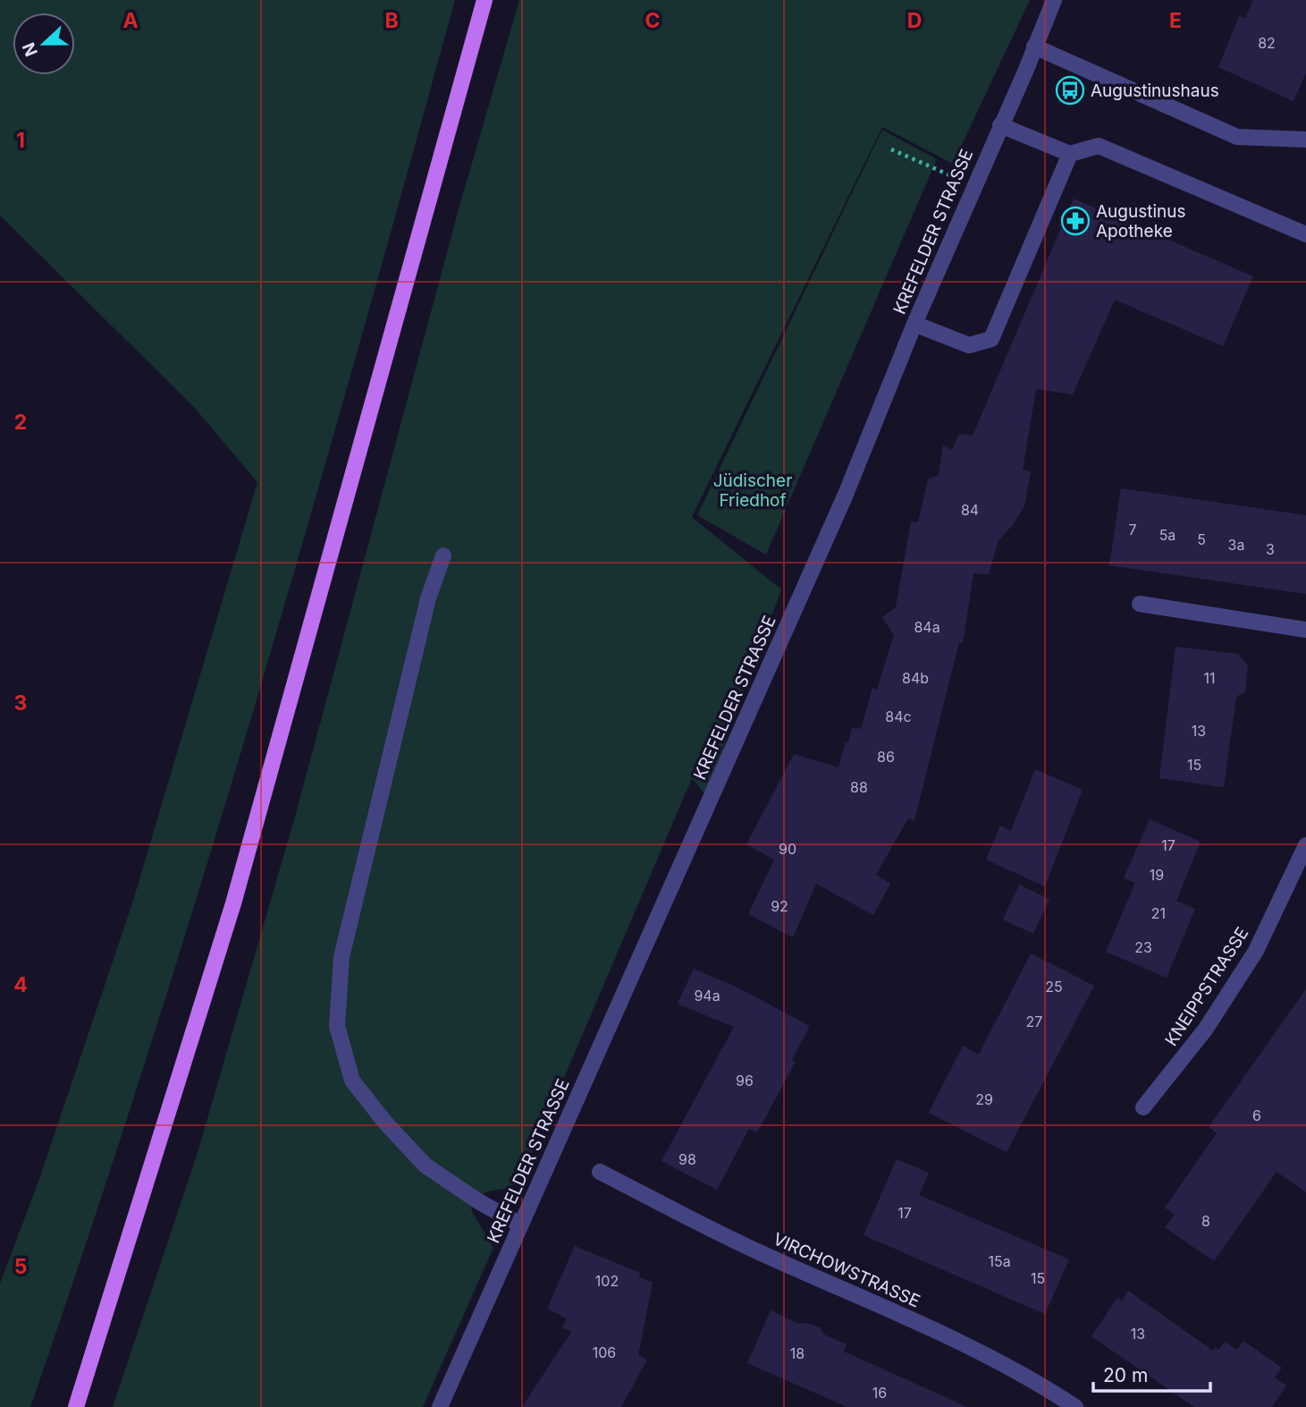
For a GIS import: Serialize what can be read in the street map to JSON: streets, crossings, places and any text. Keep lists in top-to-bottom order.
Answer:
{
  "streets": {
    "street": ["KREFELDER STRASSE", "KNEIPPSTRASSE", "VIRCHOWSTRASSE"]
  },
  "parks": ["Jüdischer Friedhof"],
  "places": {
    "bus stop": ["Augustinushaus"],
    "pharmacy": ["Augustinus Apotheke"]
  },
  "house_numbers": [
    "82",
    "84",
    "7",
    "5a",
    "5",
    "3a",
    "3",
    "84a",
    "84b",
    "11",
    "84c",
    "13",
    "86",
    "15",
    "88",
    "17",
    "90",
    "19",
    "92",
    "21",
    "23",
    "25",
    "94a",
    "27",
    "96",
    "29",
    "6",
    "98",
    "17",
    "8",
    "15a",
    "15",
    "102",
    "13",
    "106",
    "18",
    "16"
  ],
  "scale_bar": "20 m",
  "north": "left",
  "grid": {
    "columns": [
      "A",
      "B",
      "C",
      "D",
      "E"
    ],
    "rows": [
      "1",
      "2",
      "3",
      "4",
      "5"
    ]
  }
}
